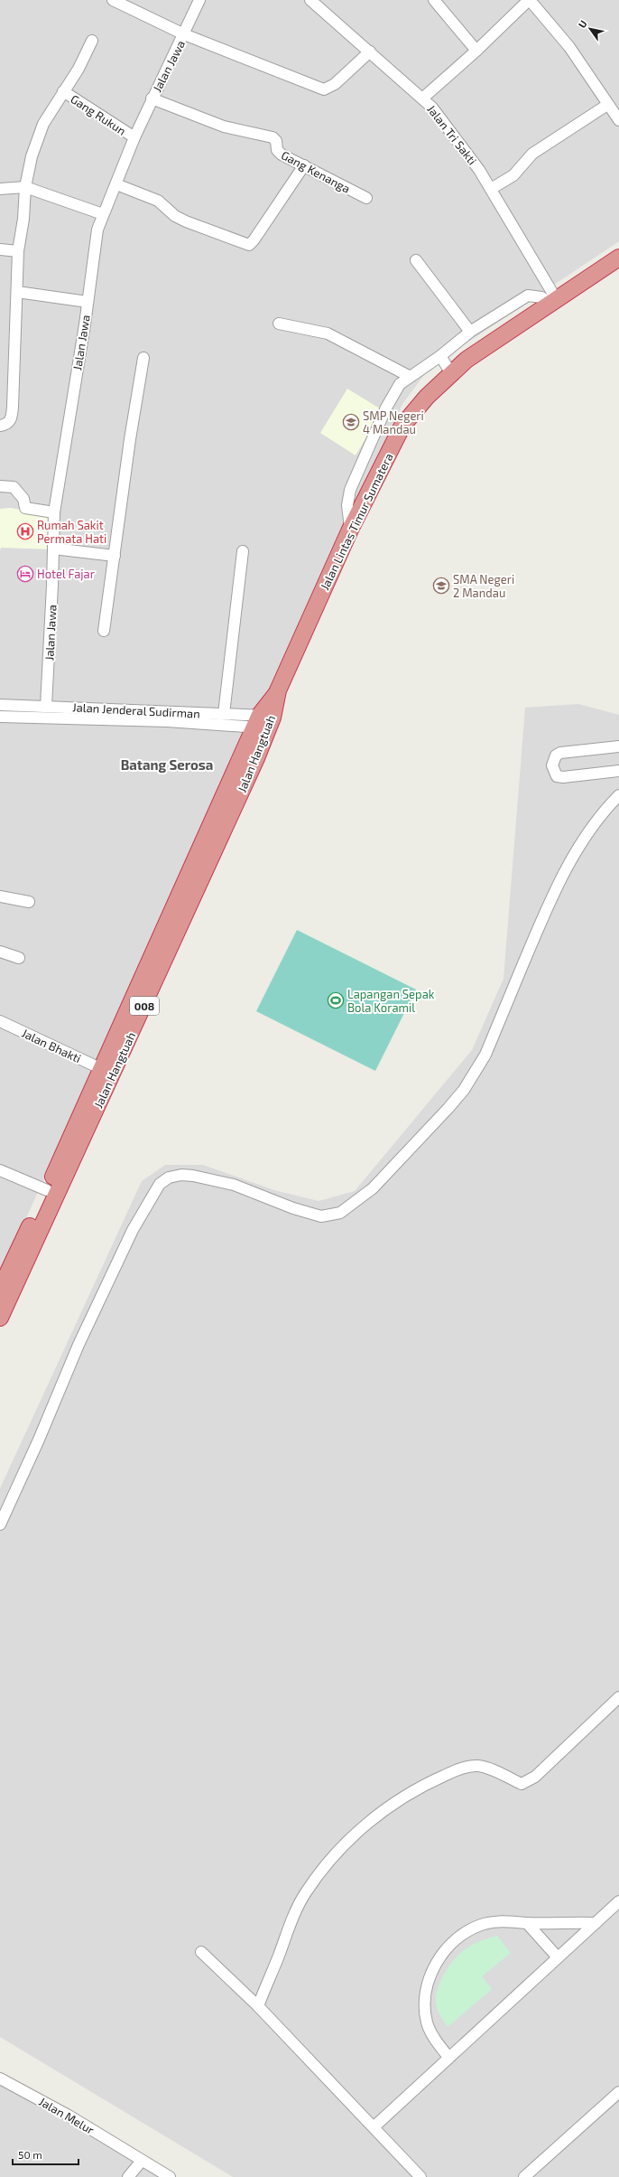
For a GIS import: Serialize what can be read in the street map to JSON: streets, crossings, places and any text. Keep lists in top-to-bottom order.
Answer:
{
  "streets": {
    "highway": ["Jalan Lintas Timur Sumatera", "Jalan Hangtuah", "008"],
    "street": [
      "Jalan Jawa",
      "Gang Rukun",
      "Jalan Tri Sakti",
      "Gang Kenanga",
      "Jalan Jenderal Sudirman",
      "Jalan Bhakti",
      "Jalan Melur"
    ]
  },
  "crossings": [
    ["Jalan Jawa", "Gang Rukun"],
    ["Jalan Jawa", "Gang Kenanga"],
    ["Jalan Jawa", "Jalan Jenderal Sudirman"],
    ["Jalan Tri Sakti", "Jalan Lintas Timur Sumatera"],
    ["Jalan Lintas Timur Sumatera", "Jalan Hangtuah"],
    ["Jalan Jenderal Sudirman", "Jalan Hangtuah"],
    ["Jalan Hangtuah", "Jalan Bhakti"]
  ],
  "districts": ["Batang Serosa"],
  "places": {
    "school or university": ["SMP Negeri 4 Mandau", "SMA Negeri 2 Mandau"],
    "hospital": ["Rumah Sakit Permata Hati"],
    "hotel": ["Hotel Fajar"],
    "sports": ["Lapangan Sepak Bola Koramil"]
  },
  "scale_bar": "50 m",
  "north": "top left"
}
